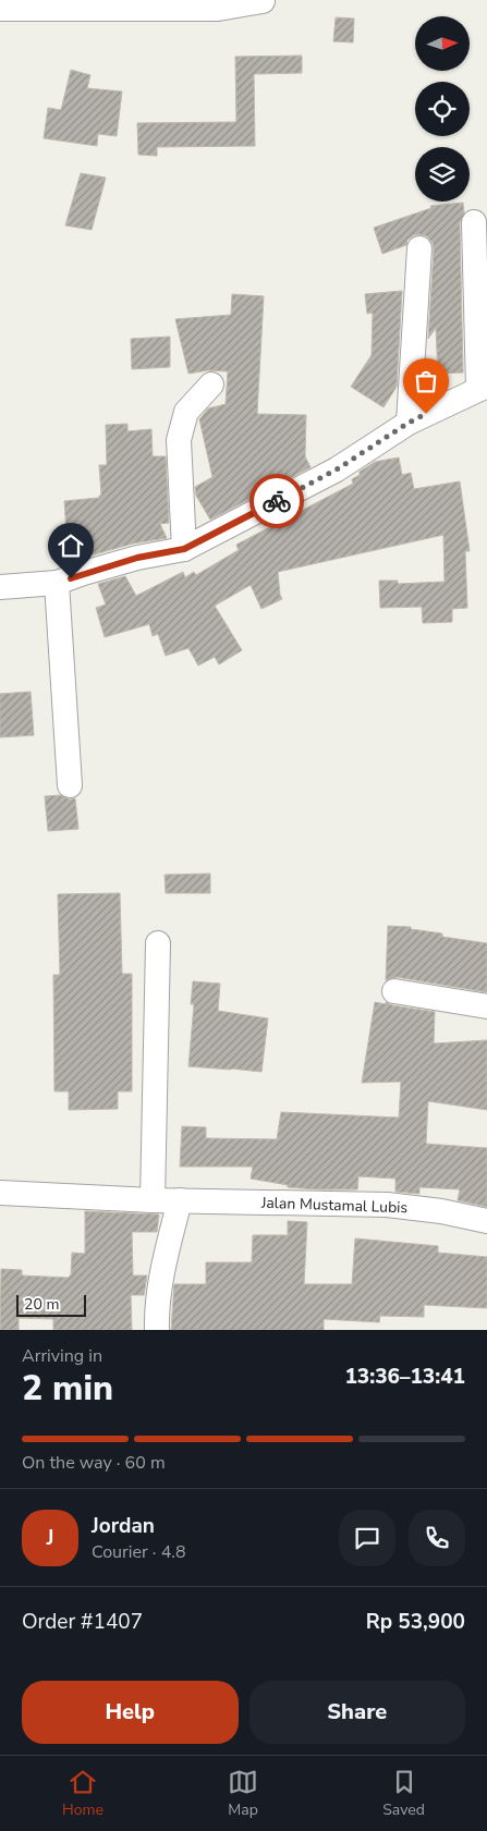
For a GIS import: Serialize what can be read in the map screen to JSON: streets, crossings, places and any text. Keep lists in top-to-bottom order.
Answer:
{
  "streets": {
    "street": ["Jalan Mustamal Lubis"]
  },
  "scale_bar": "20 m",
  "north": "right",
  "page": {
    "scale": "20 m",
    "heading": ["2 min", "Arriving in", "13:36–13:41"],
    "panel": [
      "Jordan",
      "Courier · 4.8",
      "Order #1407",
      "Rp 53,900"
    ],
    "bar": "On the way · 60 m",
    "round": "J",
    "buttons": ["Help", "Share"],
    "tabs": ["Home", "Map", "Saved"]
  }
}
